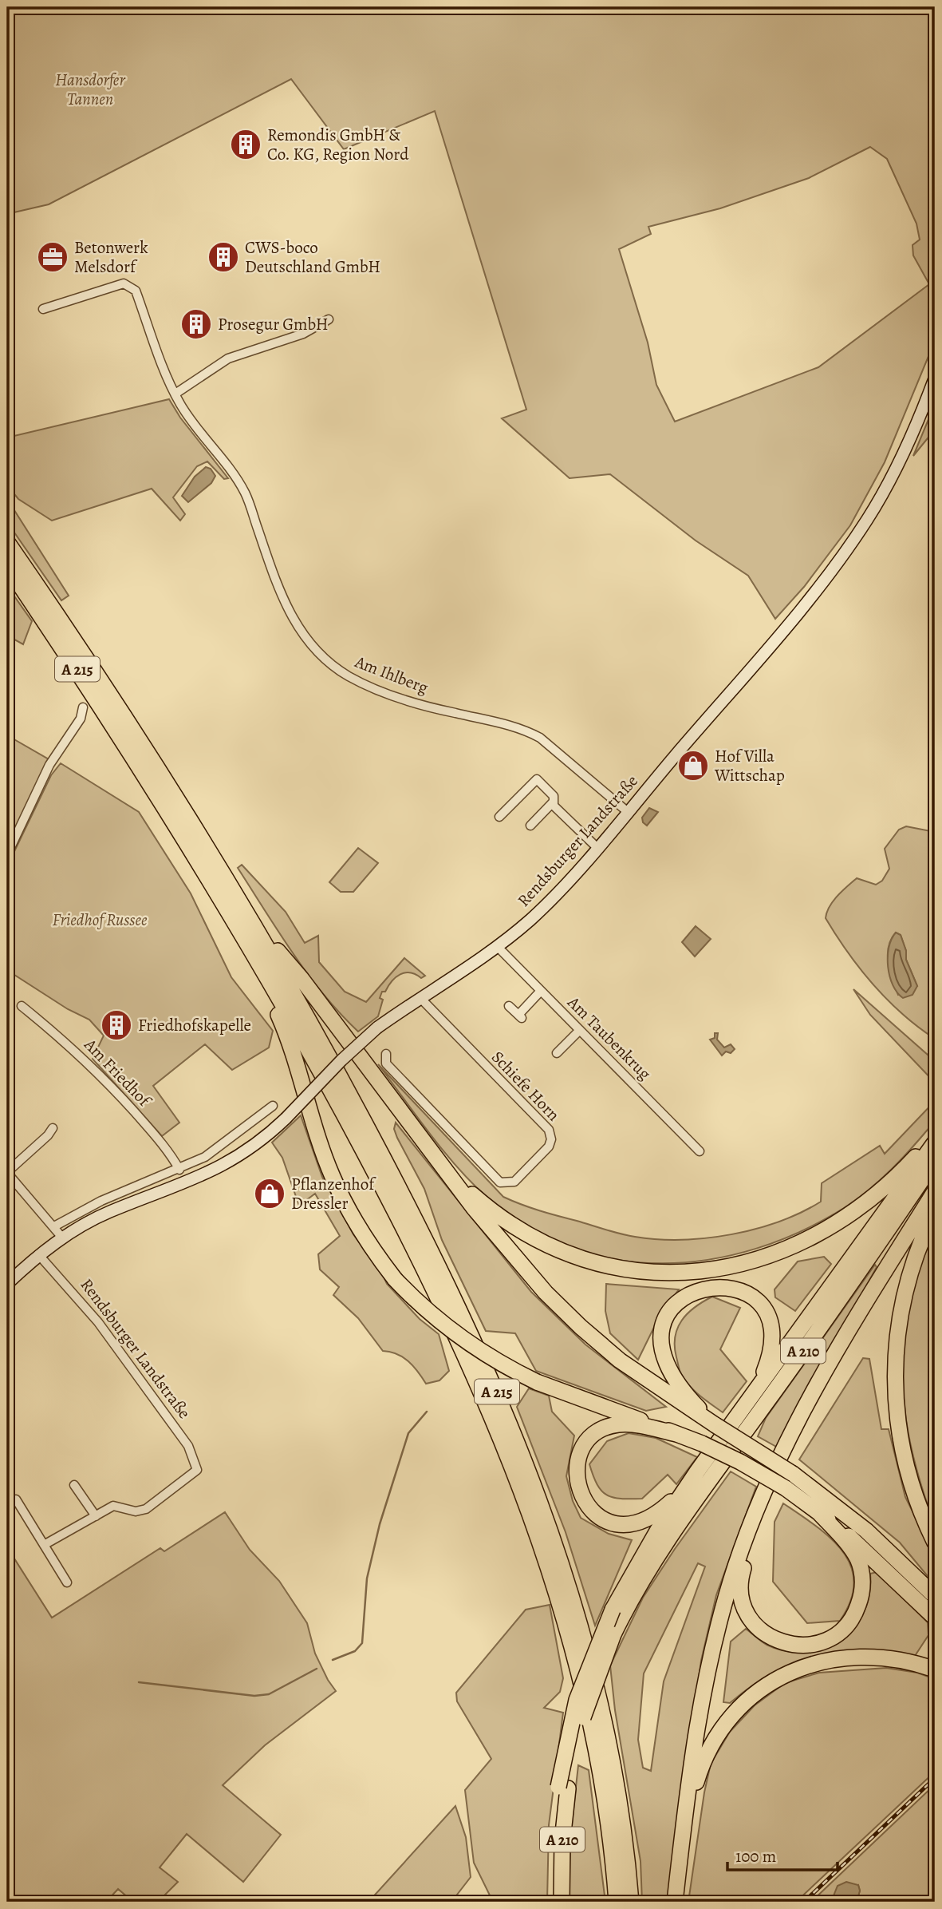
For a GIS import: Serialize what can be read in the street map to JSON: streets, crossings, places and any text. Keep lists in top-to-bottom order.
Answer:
{
  "streets": {
    "highway": ["A 215", "A 210"],
    "street": [
      "Am Ihlberg",
      "Rendsburger Landstraße",
      "Am Taubenkrug",
      "Am Friedhof",
      "Schiefe Horn"
    ]
  },
  "crossings": [
    ["Am Ihlberg", "Rendsburger Landstraße"],
    ["Rendsburger Landstraße", "Am Taubenkrug"],
    ["Rendsburger Landstraße", "Schiefe Horn"]
  ],
  "parks": ["Hansdorfer Tannen", "Friedhof Russee"],
  "places": {
    "building": [
      "Remondis GmbH & Co. KG, Region Nord",
      "CWS-boco Deutschland GmbH",
      "Prosegur GmbH",
      "Friedhofskapelle"
    ],
    "office": ["Betonwerk Melsdorf"],
    "shop": ["Hof Villa Wittschap", "Pflanzenhof Dressler"]
  },
  "scale_bar": "100 m"
}
